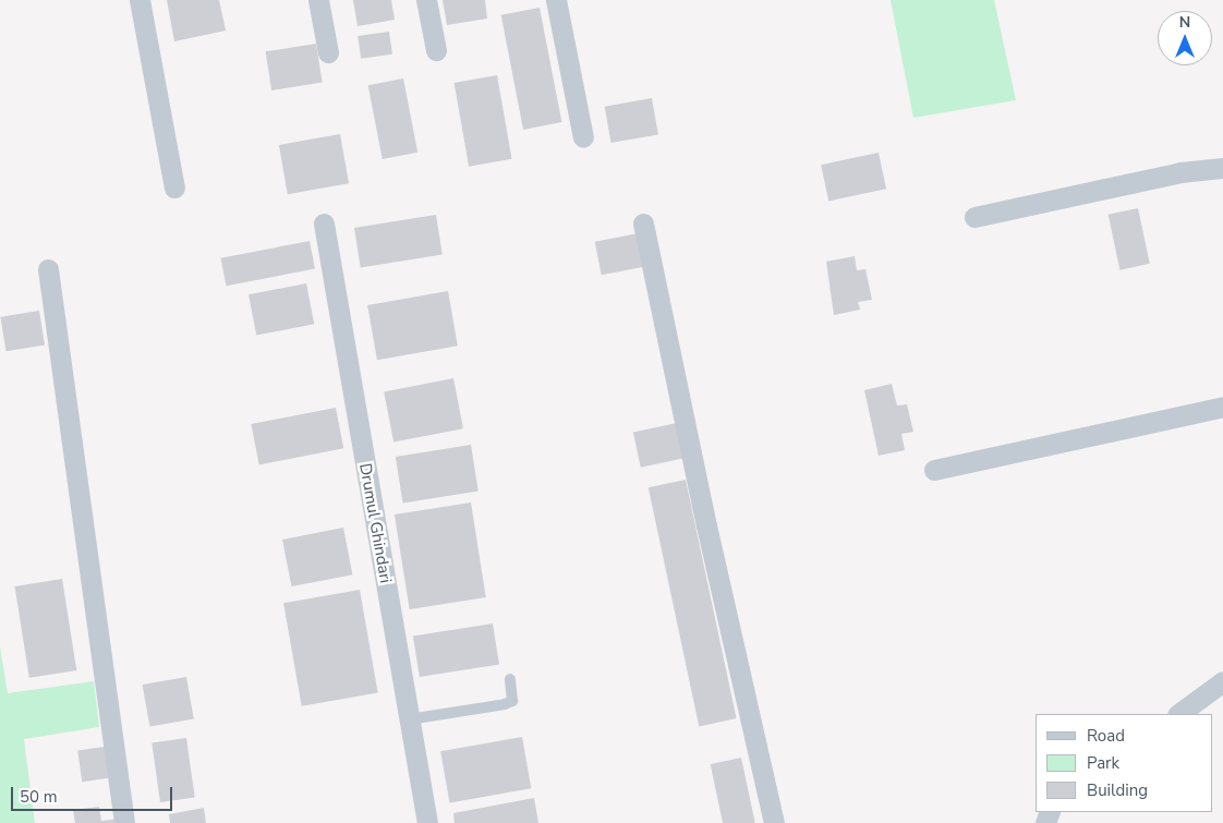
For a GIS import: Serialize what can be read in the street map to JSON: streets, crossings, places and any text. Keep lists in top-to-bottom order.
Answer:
{
  "streets": {
    "street": ["Drumul Ghindari"]
  },
  "legend": ["Road", "Park", "Building"],
  "scale_bar": "50 m",
  "north": "top"
}
